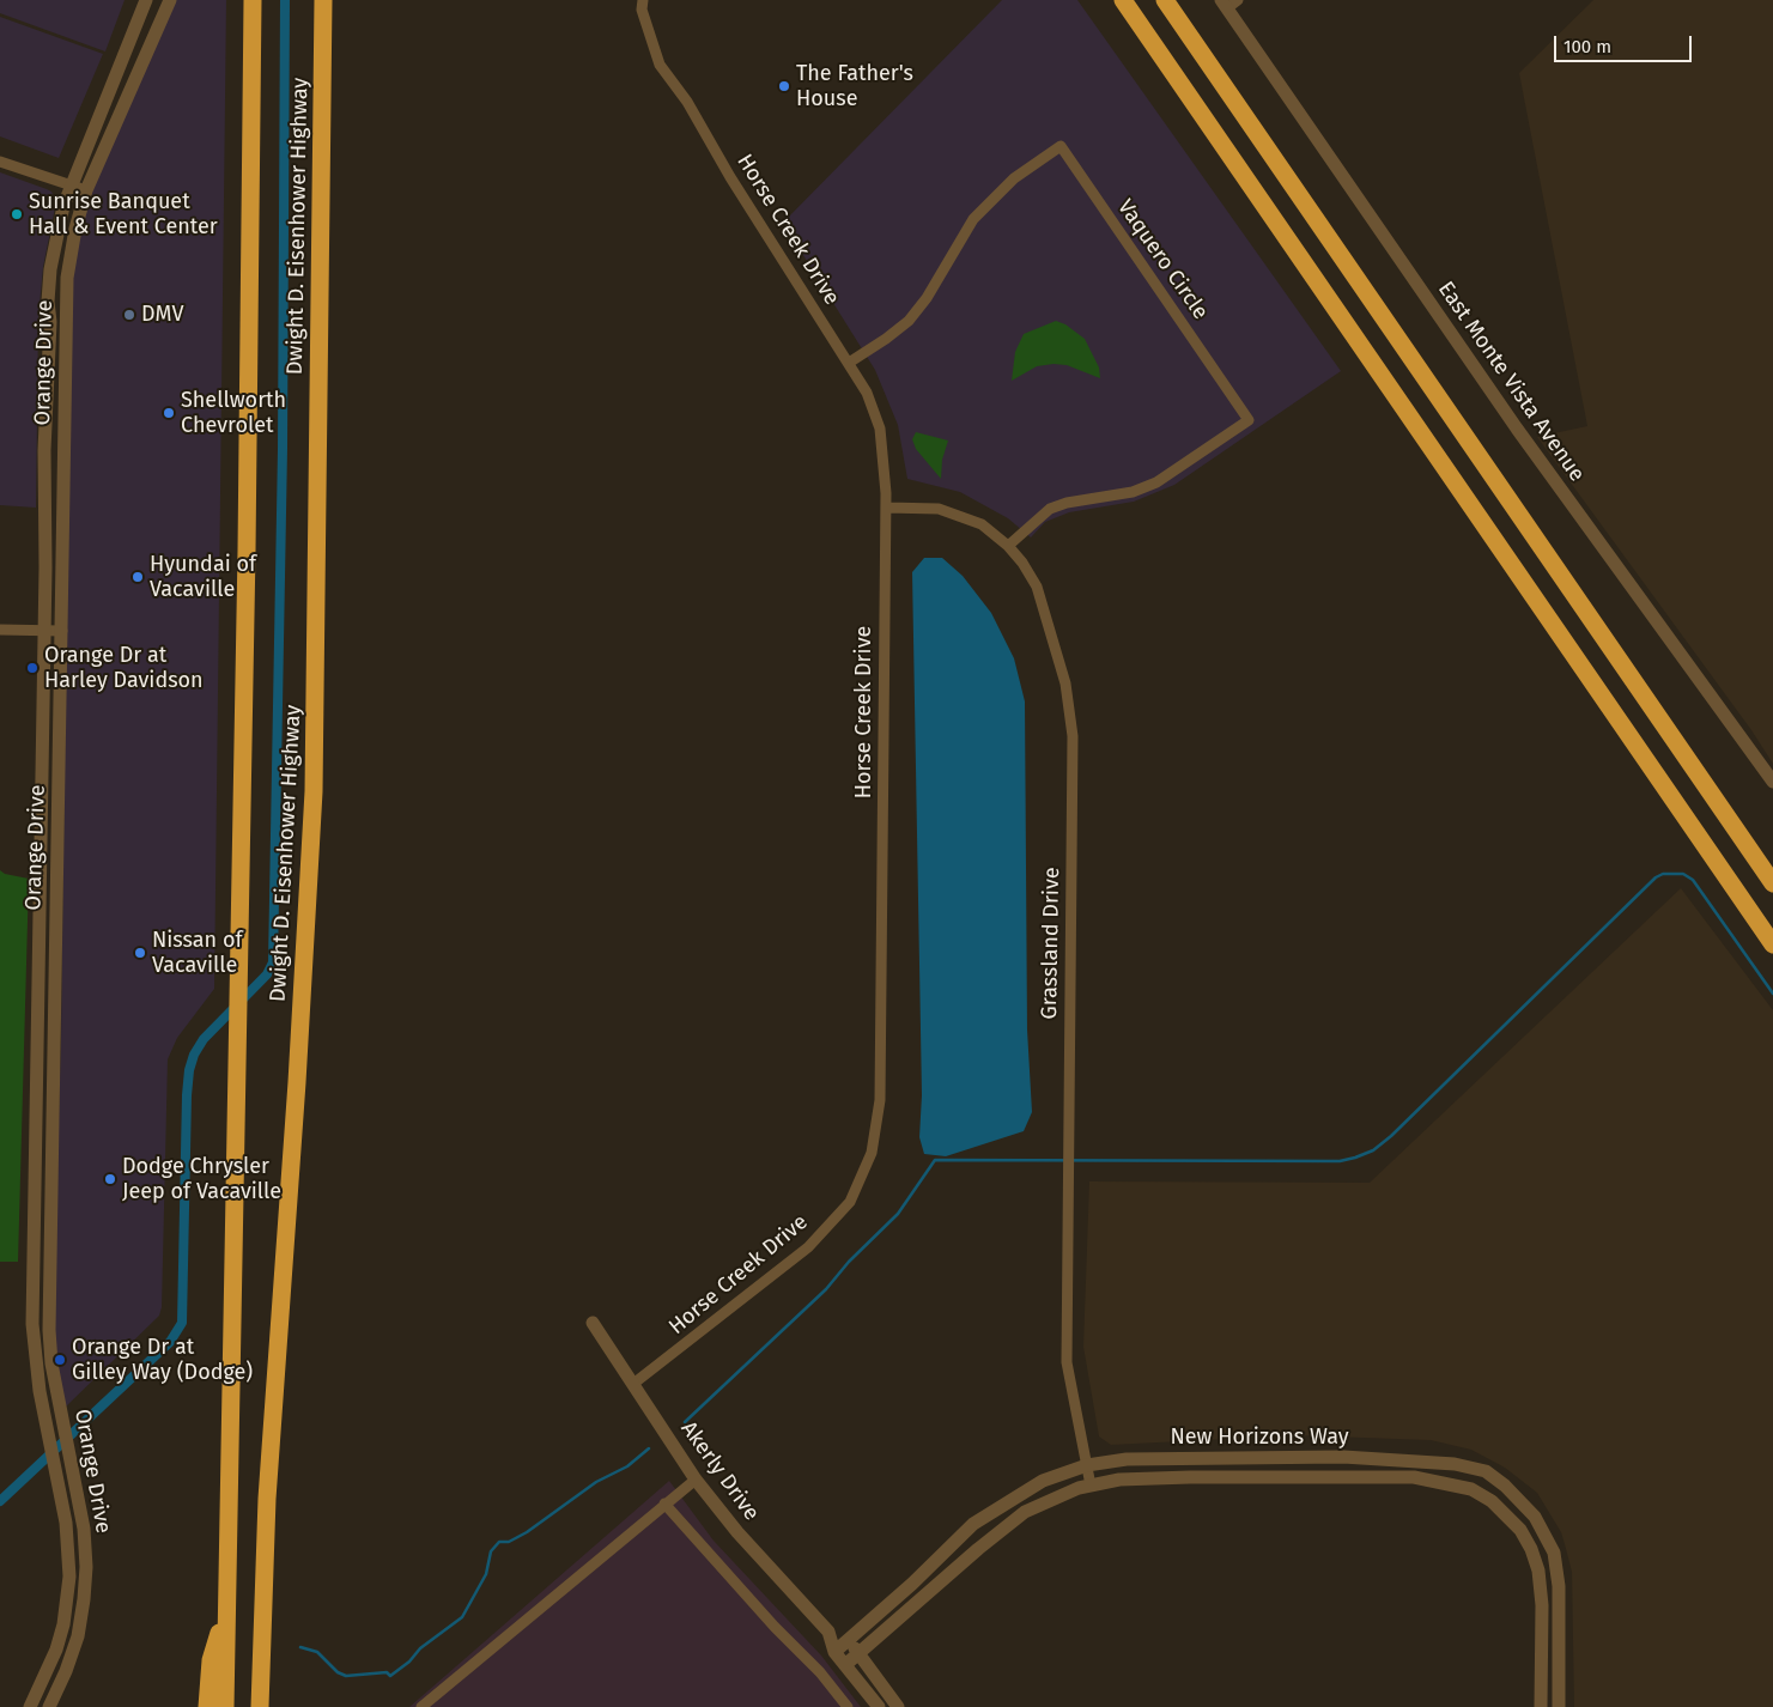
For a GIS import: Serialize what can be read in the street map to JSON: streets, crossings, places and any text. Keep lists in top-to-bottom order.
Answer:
{
  "streets": {
    "highway": ["Dwight D. Eisenhower Highway"],
    "street": [
      "Horse Creek Drive",
      "Vaquero Circle",
      "Orange Drive",
      "East Monte Vista Avenue",
      "Grassland Drive",
      "New Horizons Way",
      "Akerly Drive"
    ]
  },
  "crossings": [
    ["Horse Creek Drive", "Vaquero Circle"],
    ["Horse Creek Drive", "Grassland Drive"],
    ["Horse Creek Drive", "Akerly Drive"],
    ["Vaquero Circle", "Grassland Drive"],
    ["Grassland Drive", "New Horizons Way"],
    ["New Horizons Way", "Akerly Drive"]
  ],
  "places": [
    "The Father's House",
    "Sunrise Banquet Hall & Event Center",
    "DMV",
    "Shellworth Chevrolet",
    "Hyundai of Vacaville",
    "Orange Dr at Harley Davidson",
    "Nissan of Vacaville",
    "Dodge Chrysler Jeep of Vacaville",
    "Orange Dr at Gilley Way (Dodge)"
  ],
  "scale_bar": "100 m"
}
